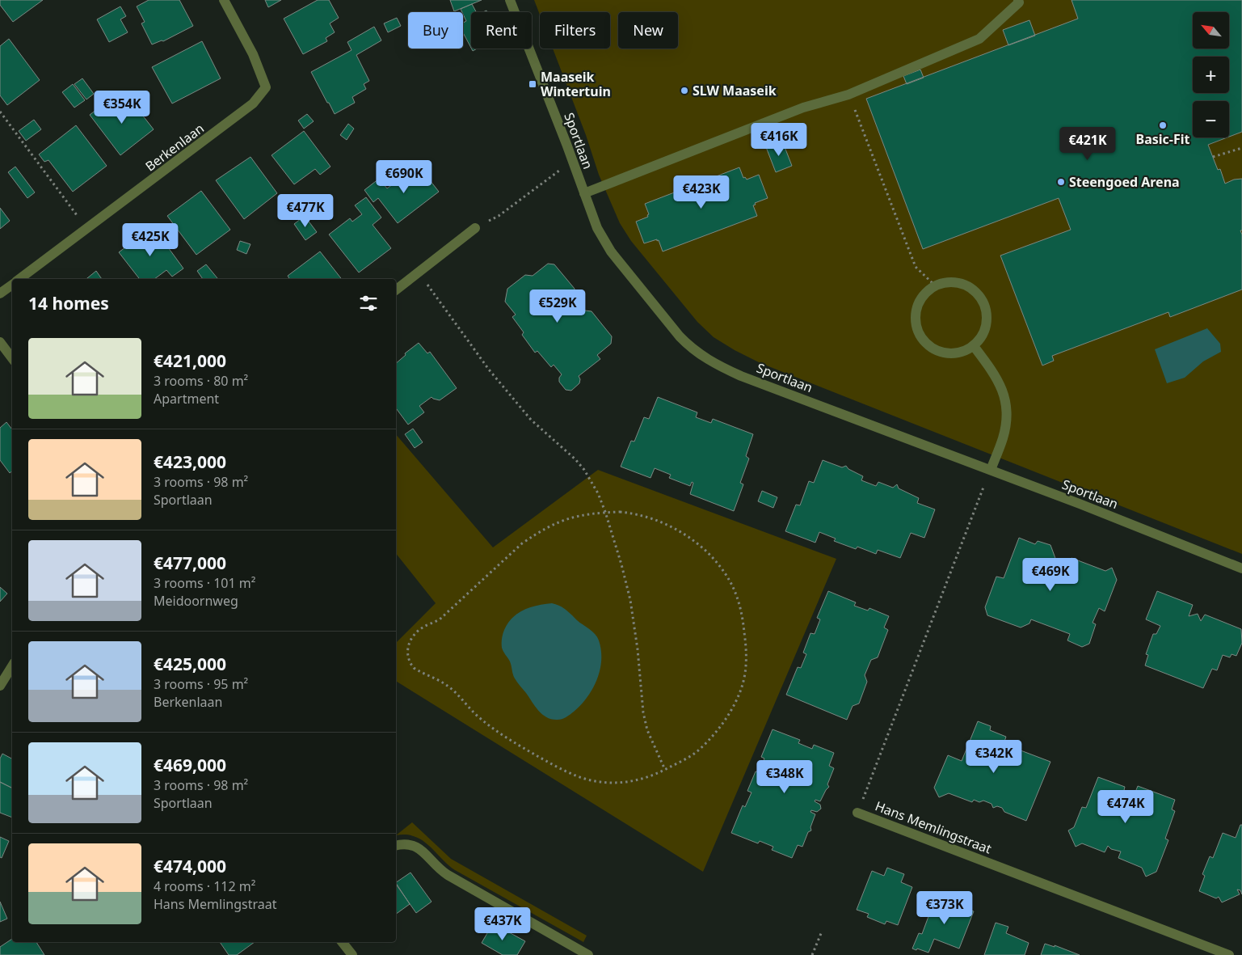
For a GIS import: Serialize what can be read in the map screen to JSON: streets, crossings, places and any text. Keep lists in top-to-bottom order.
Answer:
{
  "streets": {
    "street": ["Sportlaan", "Berkenlaan", "Hans Memlingstraat"]
  },
  "crossings": [
    ["Sportlaan", "Hans Memlingstraat"]
  ],
  "places": {
    "transit": ["Maaseik Wintertuin"],
    "other": ["SLW Maaseik", "Basic-Fit", "Steengoed Arena"]
  },
  "north": "top left",
  "page": {
    "map_buttons": ["+", "−"],
    "chip": [
      "Buy",
      "Rent",
      "Filters",
      "New"
    ],
    "price": [
      "€354K",
      "€416K",
      "€421K",
      "€690K",
      "€423K",
      "€477K",
      "€425K",
      "€529K",
      "€469K",
      "€342K",
      "€348K",
      "€474K",
      "€373K",
      "€437K"
    ],
    "heading": "14 homes",
    "list": [
      {
        "name": "€421,000",
        "note": "3 rooms · 80 m² · Apartment"
      },
      {
        "name": "€423,000",
        "note": "3 rooms · 98 m² · Sportlaan"
      },
      {
        "name": "€477,000",
        "note": "3 rooms · 101 m² · Meidoornweg"
      },
      {
        "name": "€425,000",
        "note": "3 rooms · 95 m² · Berkenlaan"
      },
      {
        "name": "€469,000",
        "note": "3 rooms · 98 m² · Sportlaan"
      },
      {
        "name": "€474,000",
        "note": "4 rooms · 112 m² · Hans Memlingstraat"
      }
    ]
  }
}
